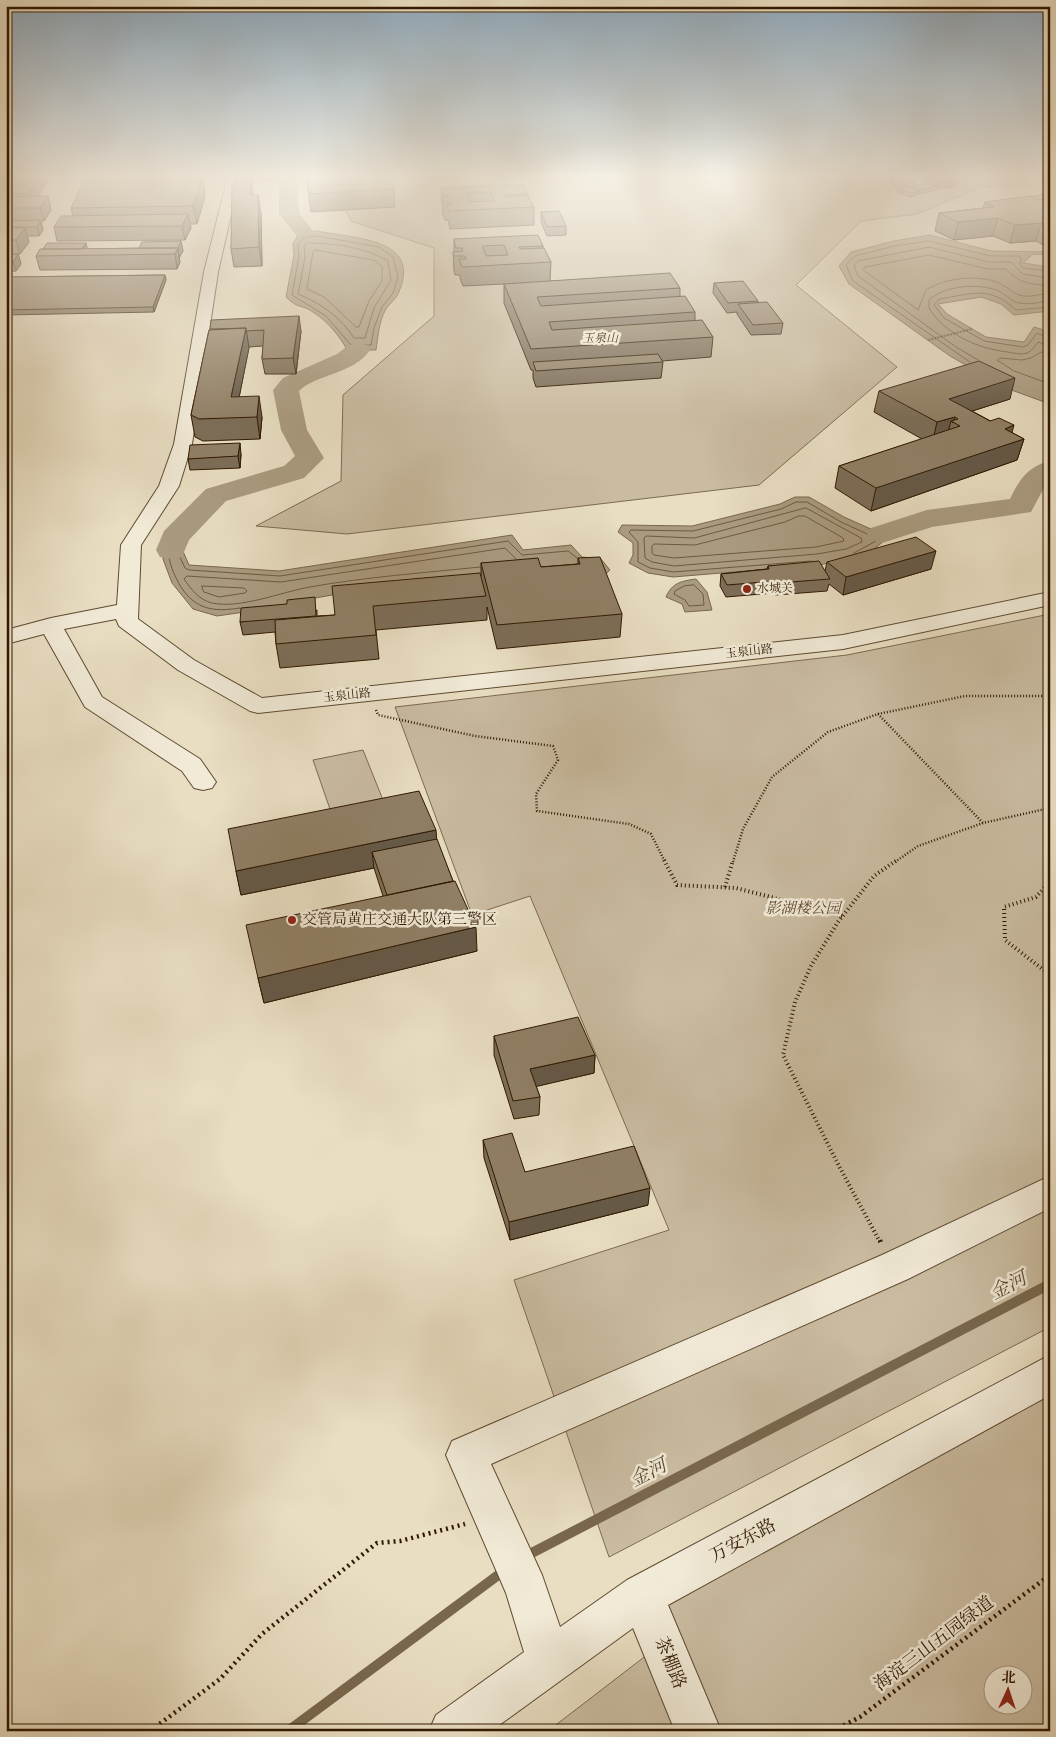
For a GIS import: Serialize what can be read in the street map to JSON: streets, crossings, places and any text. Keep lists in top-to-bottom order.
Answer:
{
  "streets": {
    "street": ["玉泉山路", "万安东路", "茶棚路"],
    "path": ["海淀三山五园绿道"]
  },
  "crossings": [
    ["万安东路", "茶棚路"]
  ],
  "water": ["金河"],
  "parks": ["玉泉山", "影湖楼公园"],
  "places": ["水城关", "交管局黄庄交通大队第三警区"],
  "north": "top"
}
